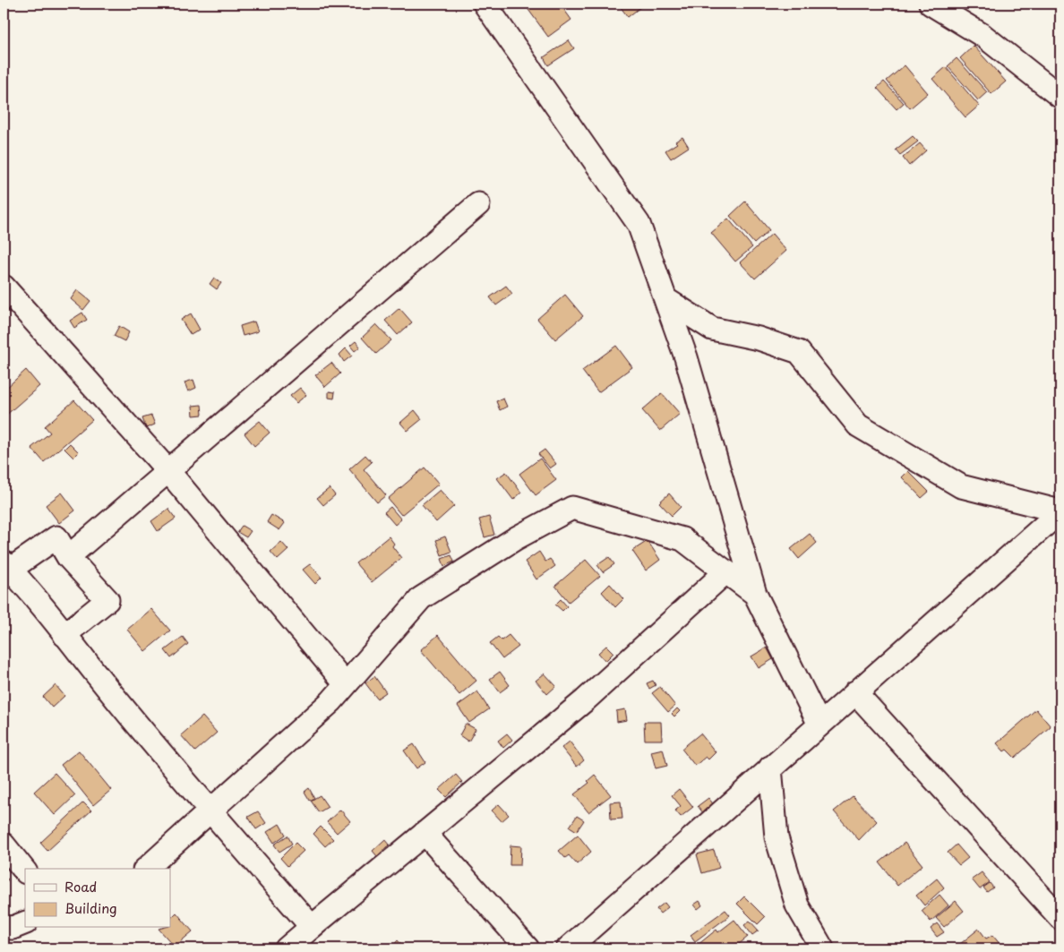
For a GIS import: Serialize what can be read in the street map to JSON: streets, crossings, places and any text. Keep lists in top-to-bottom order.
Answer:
{
  "legend": ["Road", "Building"]
}
